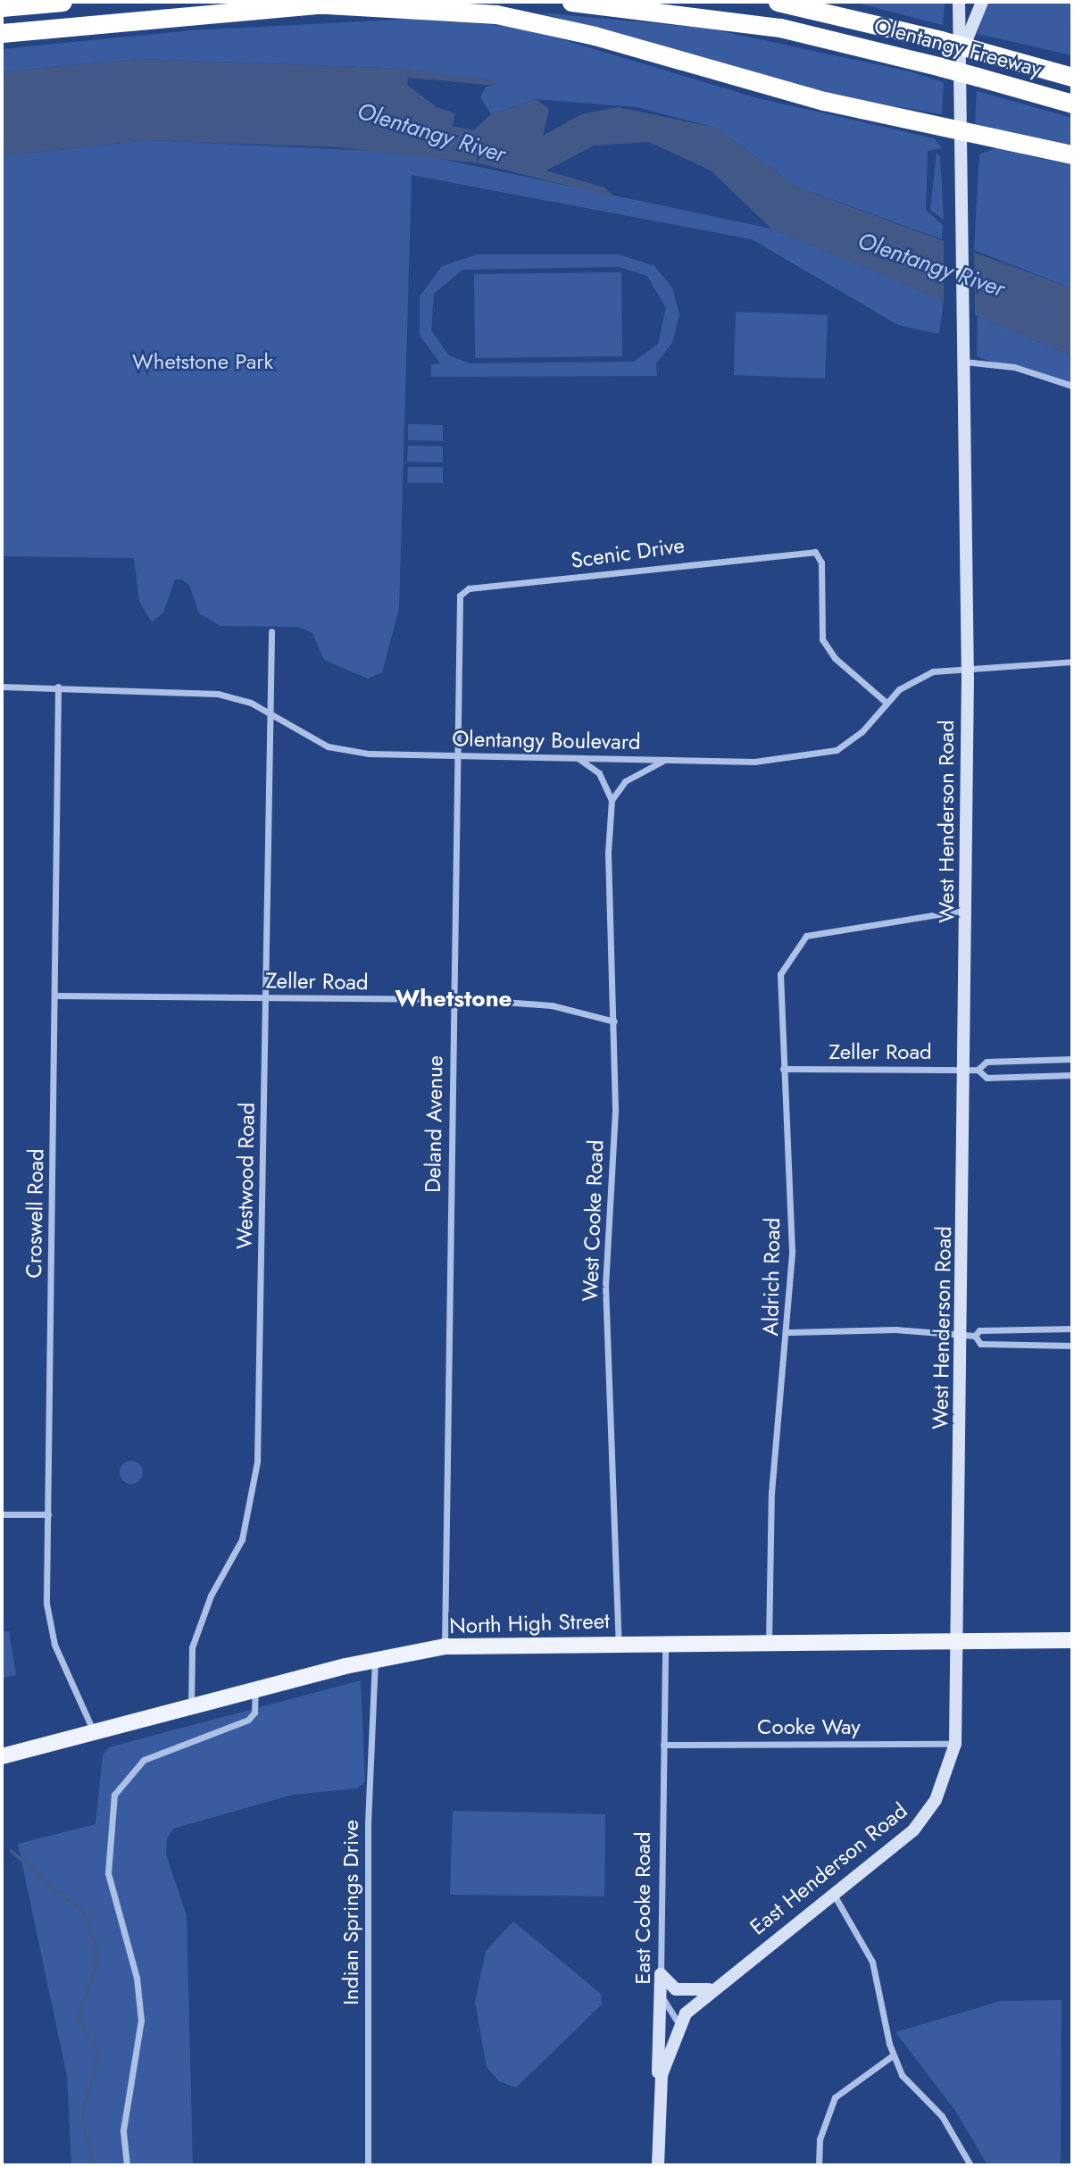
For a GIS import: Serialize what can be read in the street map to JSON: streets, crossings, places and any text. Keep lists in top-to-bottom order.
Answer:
{
  "streets": {
    "highway": ["Olentangy Freeway"],
    "main road": ["West Henderson Road", "North High Street", "East Henderson Road"],
    "street": [
      "Scenic Drive",
      "Olentangy Boulevard",
      "Zeller Road",
      "Deland Avenue",
      "Westwood Road",
      "Croswell Road",
      "West Cooke Road",
      "Aldrich Road",
      "Cooke Way",
      "East Cooke Road",
      "Indian Springs Drive"
    ]
  },
  "crossings": [
    ["Olentangy Freeway", "West Henderson Road"],
    ["Scenic Drive", "Olentangy Boulevard"],
    ["Scenic Drive", "Deland Avenue"],
    ["Olentangy Boulevard", "West Henderson Road"],
    ["Olentangy Boulevard", "Deland Avenue"],
    ["Olentangy Boulevard", "Westwood Road"],
    ["Olentangy Boulevard", "Croswell Road"],
    ["West Henderson Road", "Zeller Road"],
    ["West Henderson Road", "Aldrich Road"],
    ["West Henderson Road", "North High Street"],
    ["West Henderson Road", "East Henderson Road"],
    ["Zeller Road", "Deland Avenue"],
    ["Zeller Road", "Westwood Road"],
    ["Zeller Road", "Croswell Road"],
    ["Zeller Road", "West Cooke Road"],
    ["Zeller Road", "Aldrich Road"],
    ["Deland Avenue", "North High Street"],
    ["Westwood Road", "North High Street"],
    ["Croswell Road", "North High Street"],
    ["West Cooke Road", "North High Street"],
    ["Aldrich Road", "North High Street"],
    ["North High Street", "East Henderson Road"],
    ["North High Street", "East Cooke Road"],
    ["North High Street", "Indian Springs Drive"],
    ["Cooke Way", "East Henderson Road"],
    ["Cooke Way", "East Cooke Road"],
    ["East Henderson Road", "East Cooke Road"]
  ],
  "districts": ["Whetstone"],
  "water": ["Olentangy River"],
  "parks": ["Whetstone Park"]
}
